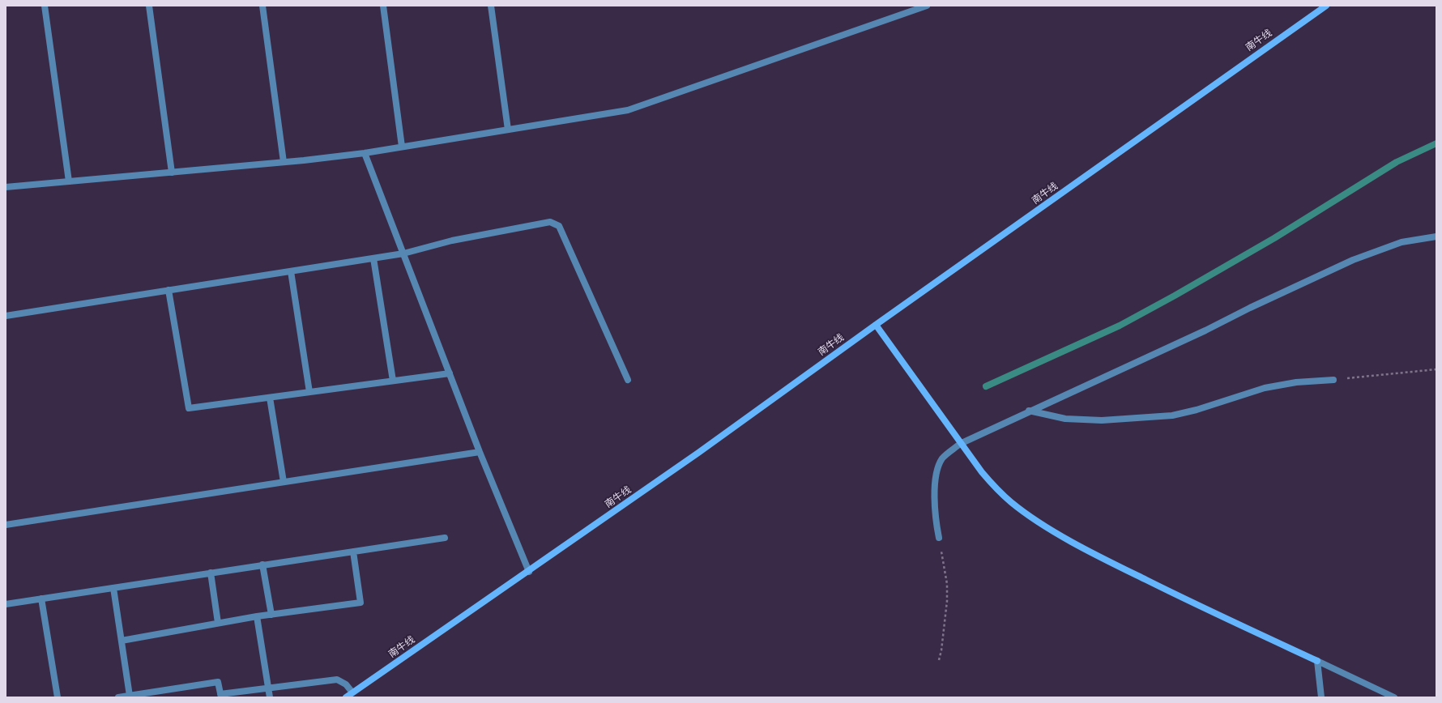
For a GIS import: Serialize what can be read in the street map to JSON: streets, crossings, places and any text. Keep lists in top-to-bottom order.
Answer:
{
  "streets": {
    "main road": ["南牛线"]
  }
}
